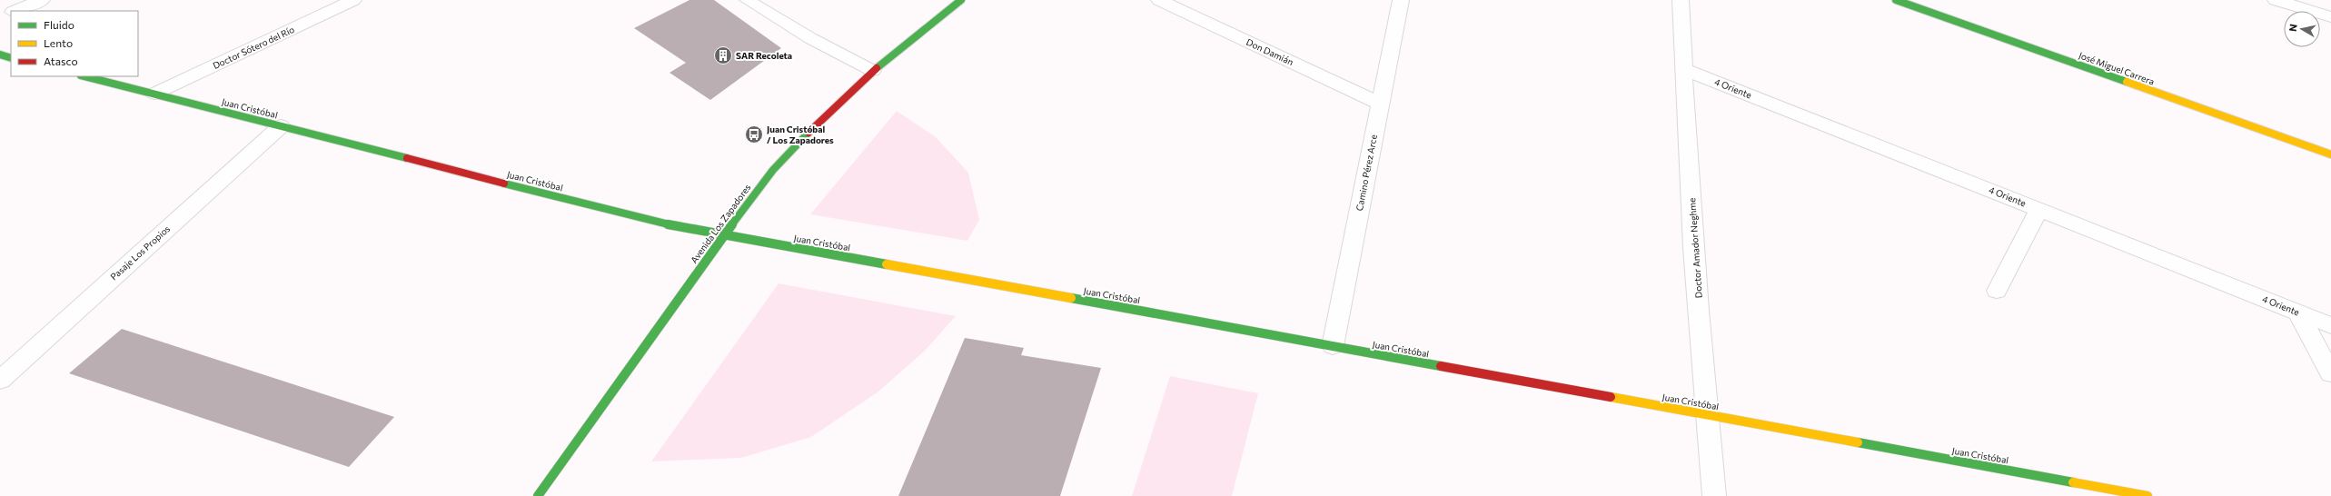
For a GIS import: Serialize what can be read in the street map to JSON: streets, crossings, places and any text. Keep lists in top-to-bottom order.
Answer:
{
  "streets": {
    "street": [
      "Doctor Sótero del Río",
      "Don Damián",
      "José Miguel Carrera",
      "4 Oriente",
      "Juan Cristóbal",
      "Camino Pérez Arce",
      "Avenida Los Zapadores",
      "Doctor Amador Neghme",
      "Pasaje Los Propios"
    ]
  },
  "crossings": [
    ["Doctor Sótero del Río", "Juan Cristóbal"],
    ["Don Damián", "Camino Pérez Arce"],
    ["4 Oriente", "Doctor Amador Neghme"],
    ["Juan Cristóbal", "Camino Pérez Arce"],
    ["Juan Cristóbal", "Avenida Los Zapadores"],
    ["Juan Cristóbal", "Doctor Amador Neghme"],
    ["Juan Cristóbal", "Pasaje Los Propios"]
  ],
  "places": {
    "building": ["SAR Recoleta"],
    "bus stop": ["Juan Cristóbal / Los Zapadores"]
  },
  "legend": ["Fluido", "Lento", "Atasco"],
  "north": "left"
}
